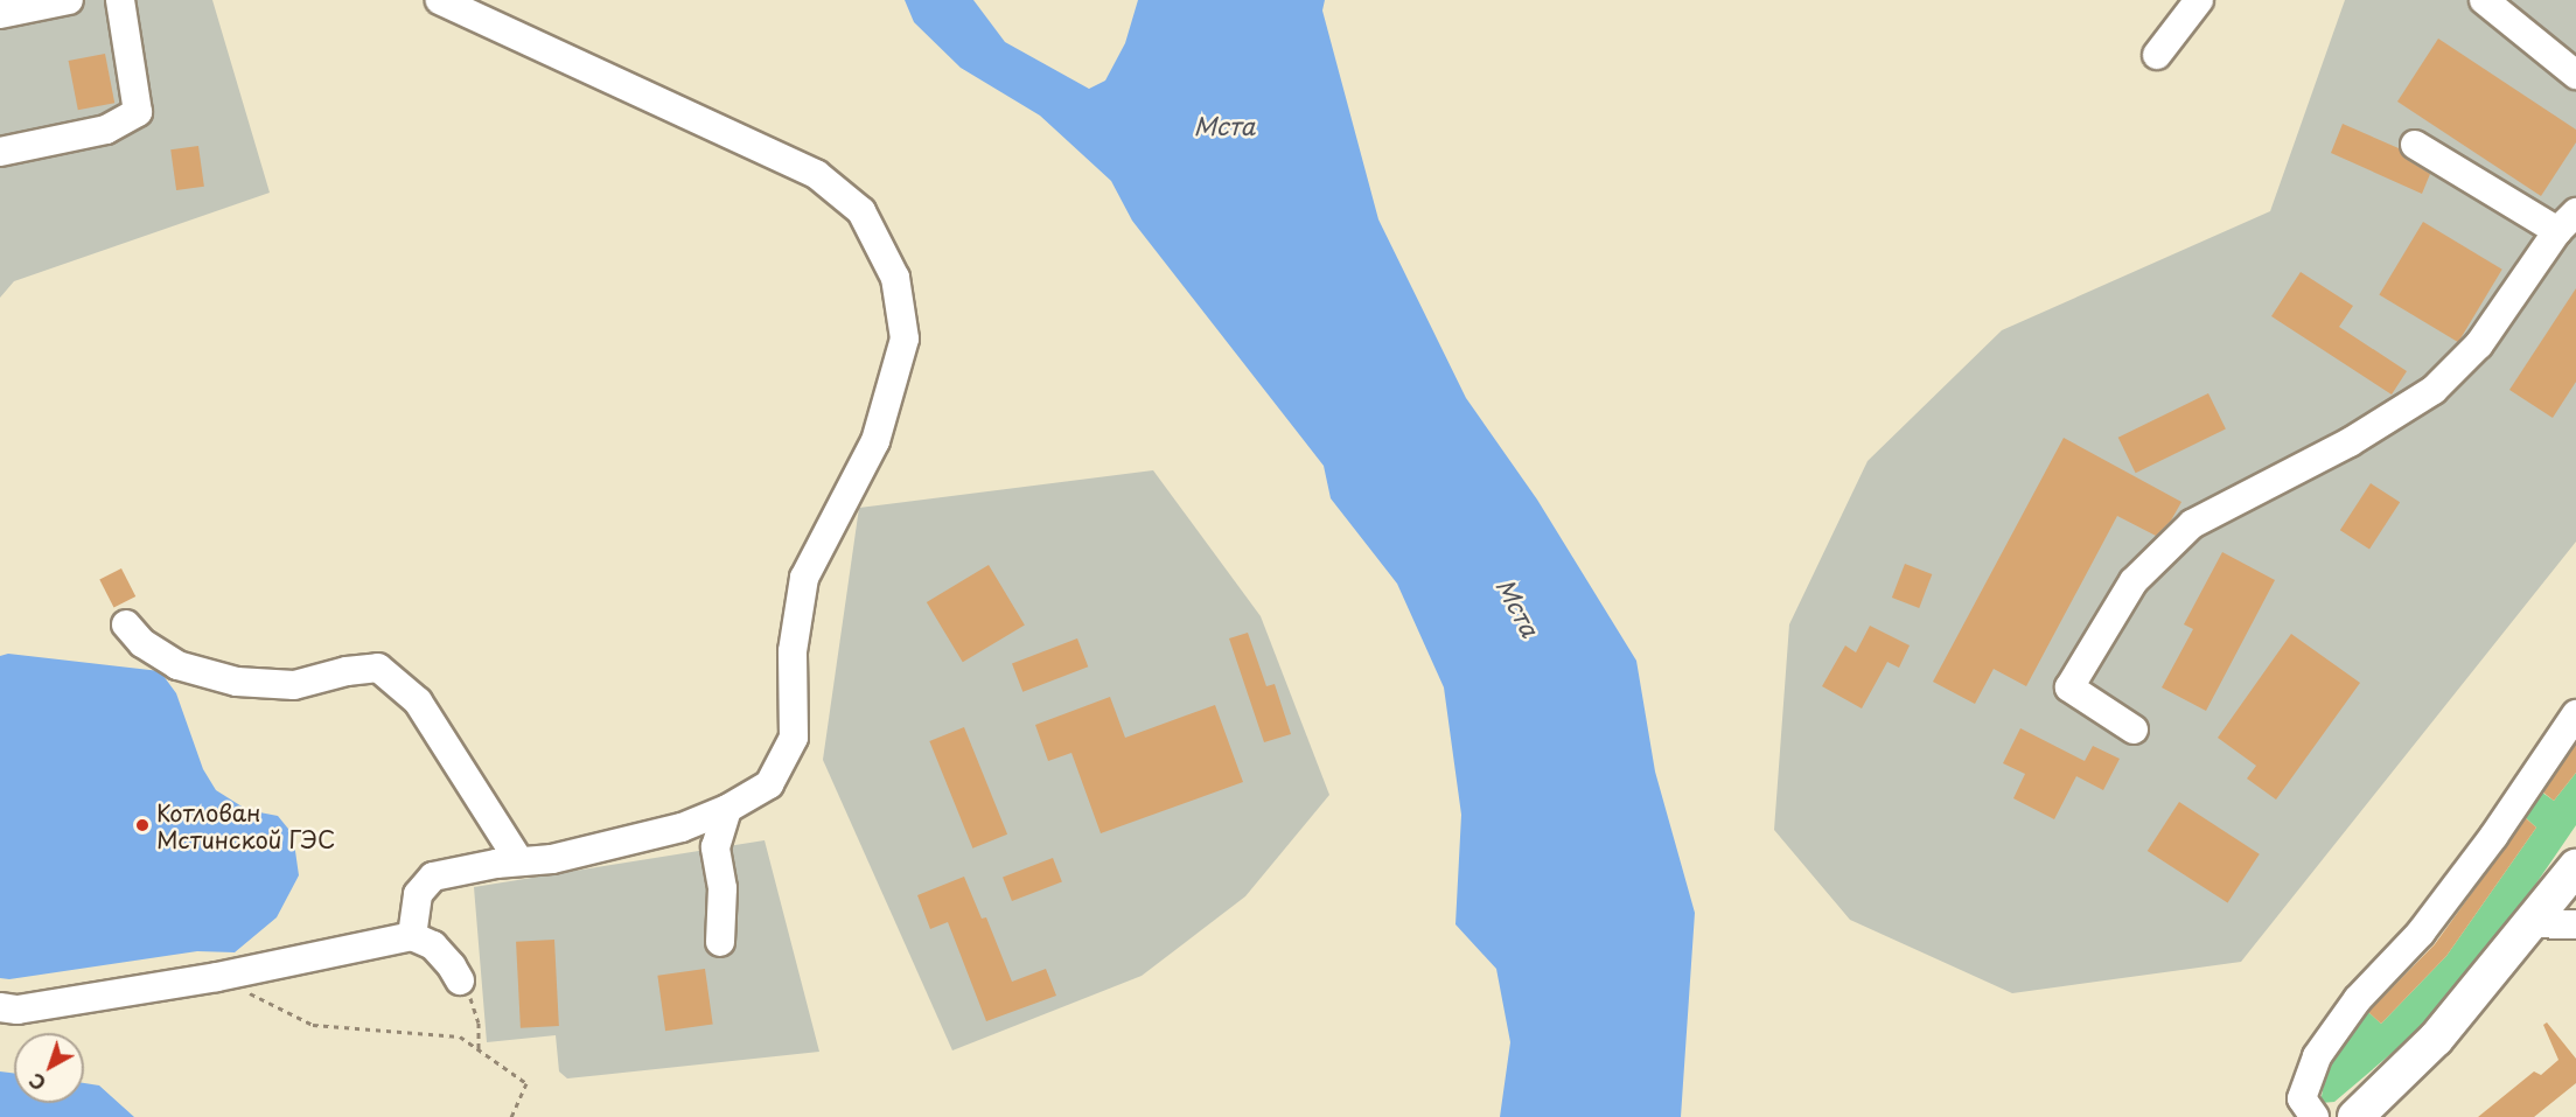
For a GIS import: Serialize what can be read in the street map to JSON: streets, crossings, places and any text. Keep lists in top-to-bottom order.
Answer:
{
  "water": ["Мста"],
  "places": ["Котлован Мстинской ГЭС"],
  "north": "bottom left"
}
